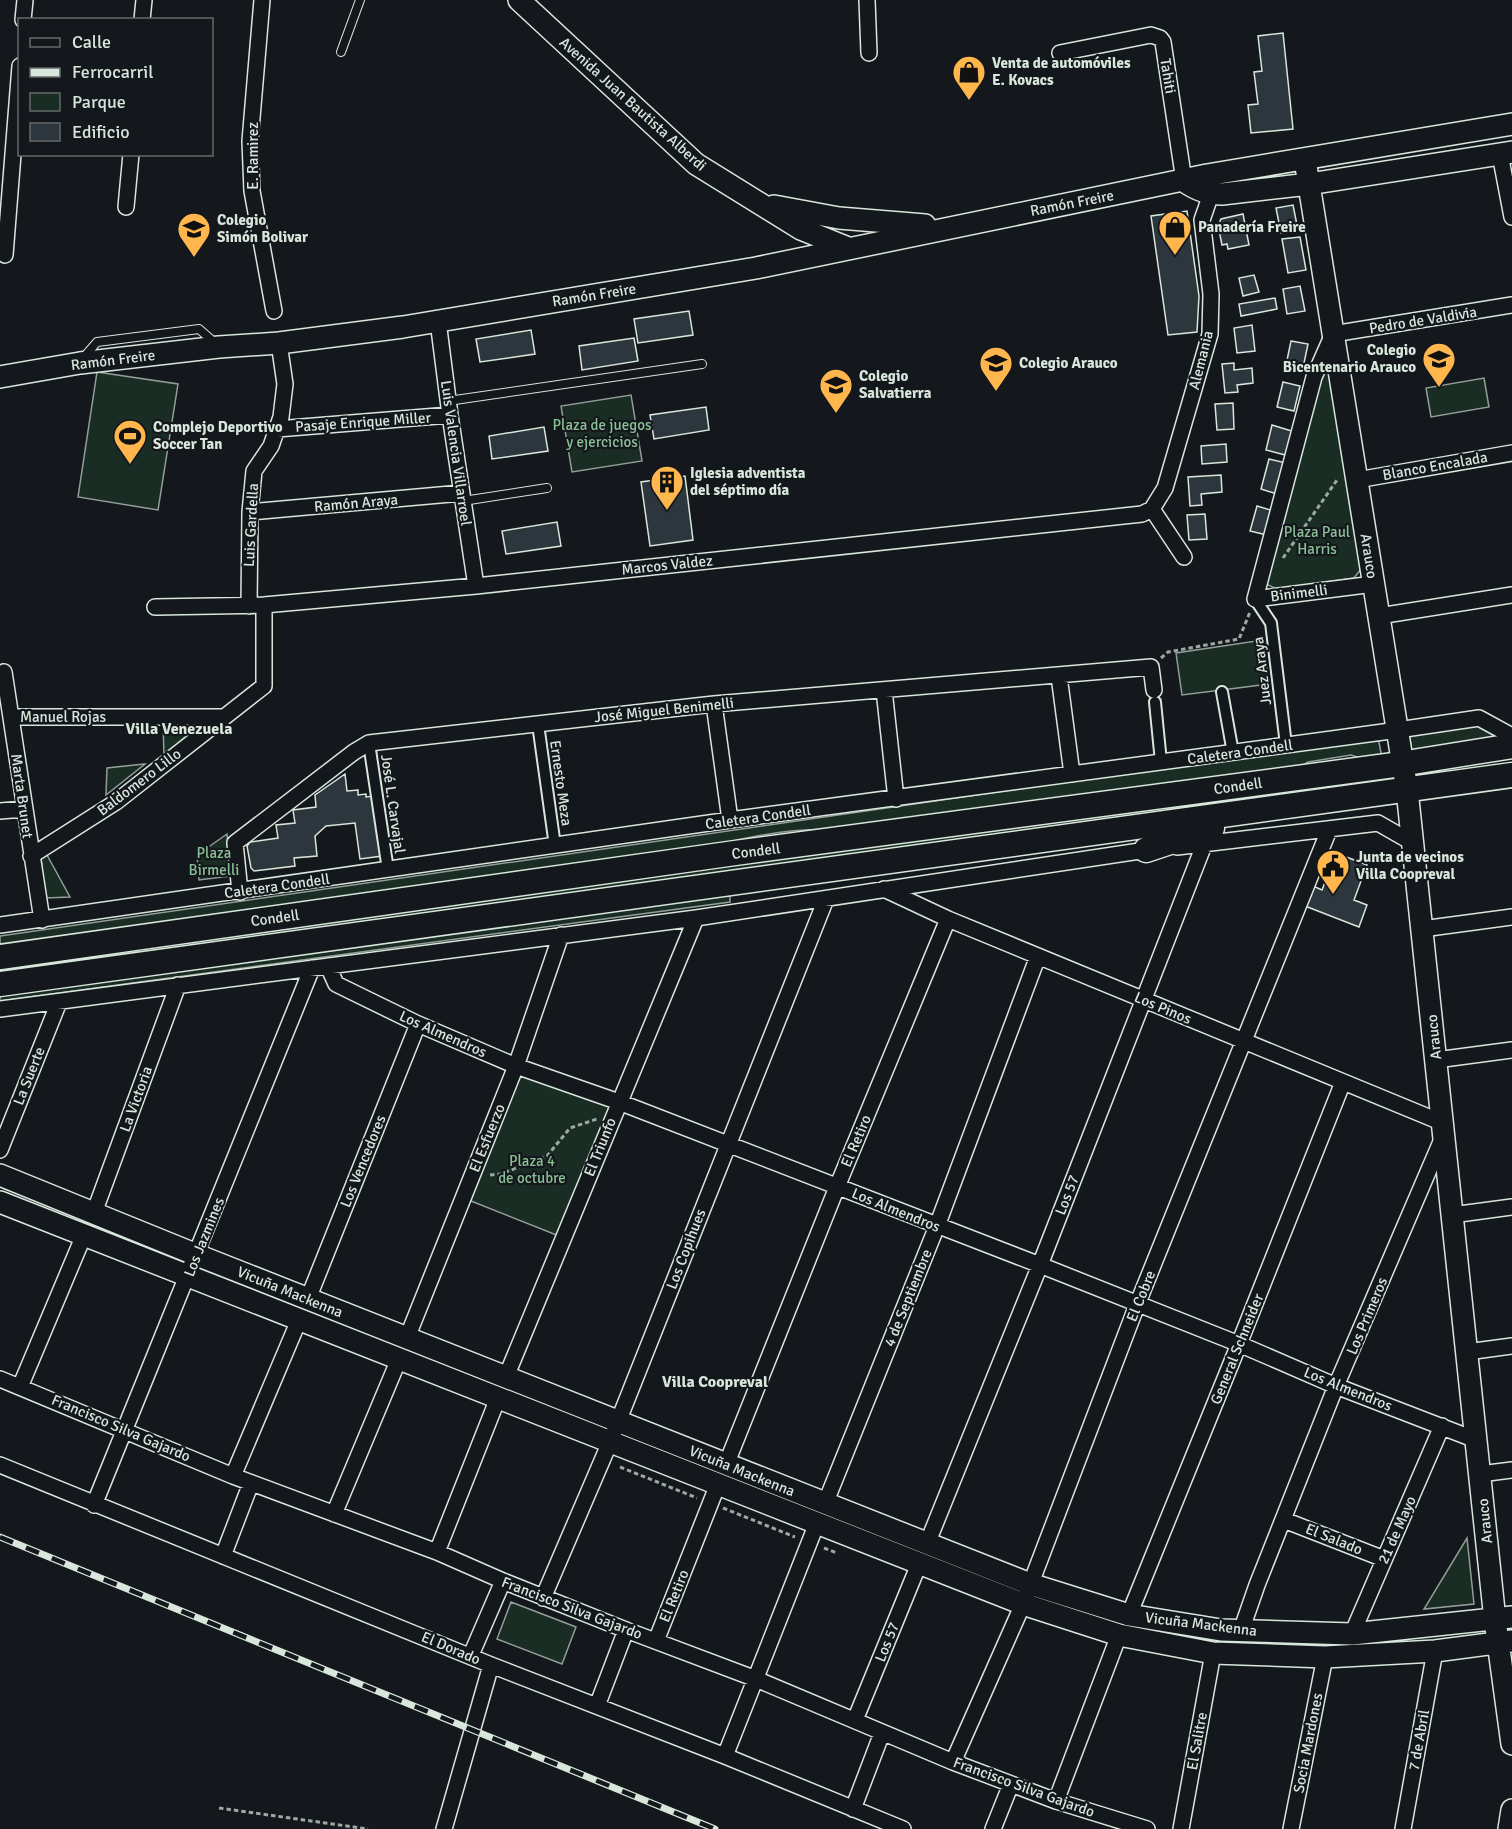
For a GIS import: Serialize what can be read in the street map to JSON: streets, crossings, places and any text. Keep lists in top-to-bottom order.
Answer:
{
  "streets": {
    "main road": [
      "Avenida Juan Bautista Alberdi",
      "Ramón Freire",
      "Arauco",
      "Condell",
      "Vicuña Mackenna"
    ],
    "street": [
      "Tahiti",
      "E. Ramirez",
      "Pedro de Valdivia",
      "Alemania",
      "Pasaje Enrique Miller",
      "Luis Valencia Villarroel",
      "Blanco Encalada",
      "Ramón Araya",
      "Luis Gardella",
      "Marcos Valdez",
      "Binimelli",
      "Juez Araya",
      "José Miguel Benimelli",
      "Manuel Rojas",
      "Caletera Condell",
      "Baldomero Lillo",
      "Ernesto Meza",
      "Marta Brunet",
      "José L. Carvajal",
      "Los Pinos",
      "Los Almendros",
      "La Suerte",
      "La Victoria",
      "El Esfuerzo",
      "El Retiro",
      "El Triunfo",
      "Los Vencedores",
      "Los 57",
      "Los Jazmines",
      "Los Copihues",
      "El Cobre",
      "4 de Septiembre",
      "Los Primeros",
      "General Schneider",
      "Francisco Silva Gajardo",
      "21 de Mayo",
      "El Salado",
      "El Dorado",
      "7 de Abril",
      "El Salitre",
      "Socia Mardones"
    ]
  },
  "crossings": [
    ["Tahiti", "Ramón Freire"],
    ["Avenida Juan Bautista Alberdi", "Ramón Freire"],
    ["Ramón Freire", "Luis Valencia Villarroel"],
    ["Ramón Freire", "Luis Gardella"],
    ["Ramón Freire", "Arauco"],
    ["Pedro de Valdivia", "Arauco"],
    ["Alemania", "Marcos Valdez"],
    ["Pasaje Enrique Miller", "Luis Valencia Villarroel"],
    ["Pasaje Enrique Miller", "Luis Gardella"],
    ["Luis Valencia Villarroel", "Ramón Araya"],
    ["Luis Valencia Villarroel", "Marcos Valdez"],
    ["Blanco Encalada", "Arauco"],
    ["Ramón Araya", "Luis Gardella"],
    ["Luis Gardella", "Marcos Valdez"],
    ["Arauco", "Binimelli"],
    ["Arauco", "Caletera Condell"],
    ["Arauco", "Condell"],
    ["Arauco", "Los Pinos"],
    ["Arauco", "Los Almendros"],
    ["Arauco", "Vicuña Mackenna"],
    ["Arauco", "Los Primeros"],
    ["Marcos Valdez", "Baldomero Lillo"],
    ["Binimelli", "Juez Araya"],
    ["Binimelli", "José Miguel Benimelli"],
    ["Juez Araya", "Caletera Condell"],
    ["José Miguel Benimelli", "Caletera Condell"],
    ["José Miguel Benimelli", "Ernesto Meza"],
    ["José Miguel Benimelli", "José L. Carvajal"],
    ["Manuel Rojas", "Baldomero Lillo"],
    ["Manuel Rojas", "Marta Brunet"],
    ["Caletera Condell", "Ernesto Meza"],
    ["Caletera Condell", "Marta Brunet"],
    ["Caletera Condell", "José L. Carvajal"],
    ["Baldomero Lillo", "Marta Brunet"],
    ["Los Pinos", "El Retiro"],
    ["Los Pinos", "Los 57"],
    ["Los Pinos", "El Cobre"],
    ["Los Pinos", "4 de Septiembre"],
    ["Los Pinos", "Los Primeros"],
    ["Los Pinos", "General Schneider"],
    ["Los Almendros", "El Esfuerzo"],
    ["Los Almendros", "El Retiro"],
    ["Los Almendros", "El Triunfo"],
    ["Los Almendros", "Los Vencedores"],
    ["Los Almendros", "Los 57"],
    ["Los Almendros", "Los Copihues"],
    ["Los Almendros", "El Cobre"],
    ["Los Almendros", "4 de Septiembre"],
    ["Los Almendros", "Los Primeros"],
    ["Los Almendros", "General Schneider"],
    ["Los Almendros", "21 de Mayo"],
    ["La Victoria", "Vicuña Mackenna"],
    ["El Esfuerzo", "Vicuña Mackenna"],
    ["El Retiro", "Vicuña Mackenna"],
    ["El Retiro", "Francisco Silva Gajardo"],
    ["El Triunfo", "Vicuña Mackenna"],
    ["Los Vencedores", "Vicuña Mackenna"],
    ["Los 57", "Vicuña Mackenna"],
    ["Los 57", "Francisco Silva Gajardo"],
    ["Los Jazmines", "Vicuña Mackenna"],
    ["Los Jazmines", "Francisco Silva Gajardo"],
    ["Los Jazmines", "El Dorado"],
    ["Los Copihues", "Vicuña Mackenna"],
    ["Los Copihues", "Francisco Silva Gajardo"],
    ["Vicuña Mackenna", "El Cobre"],
    ["Vicuña Mackenna", "4 de Septiembre"],
    ["Vicuña Mackenna", "Los Primeros"],
    ["Vicuña Mackenna", "General Schneider"],
    ["Vicuña Mackenna", "21 de Mayo"],
    ["Vicuña Mackenna", "7 de Abril"],
    ["Vicuña Mackenna", "El Salitre"],
    ["Vicuña Mackenna", "Socia Mardones"],
    ["El Cobre", "Francisco Silva Gajardo"],
    ["Los Primeros", "El Salado"],
    ["21 de Mayo", "El Salado"]
  ],
  "districts": ["Villa Venezuela", "Villa Coopreval"],
  "parks": [
    "Plaza de juegos y ejercicios",
    "Plaza Paul Harris",
    "Plaza Birmelli",
    "Plaza 4 de octubre"
  ],
  "places": {
    "shop": ["Venta de automóviles E. Kovacs", "Panadería Freire"],
    "school or university": [
      "Colegio Simón Bolivar",
      "Colegio Bicentenario Arauco",
      "Colegio Arauco",
      "Colegio Salvatierra"
    ],
    "sports": ["Complejo Deportivo Soccer Tan"],
    "building": ["Iglesia adventista del séptimo día"],
    "public building": ["Junta de vecinos Villa Coopreval"]
  },
  "legend": [
    "Calle",
    "Ferrocarril",
    "Parque",
    "Edificio"
  ]
}
